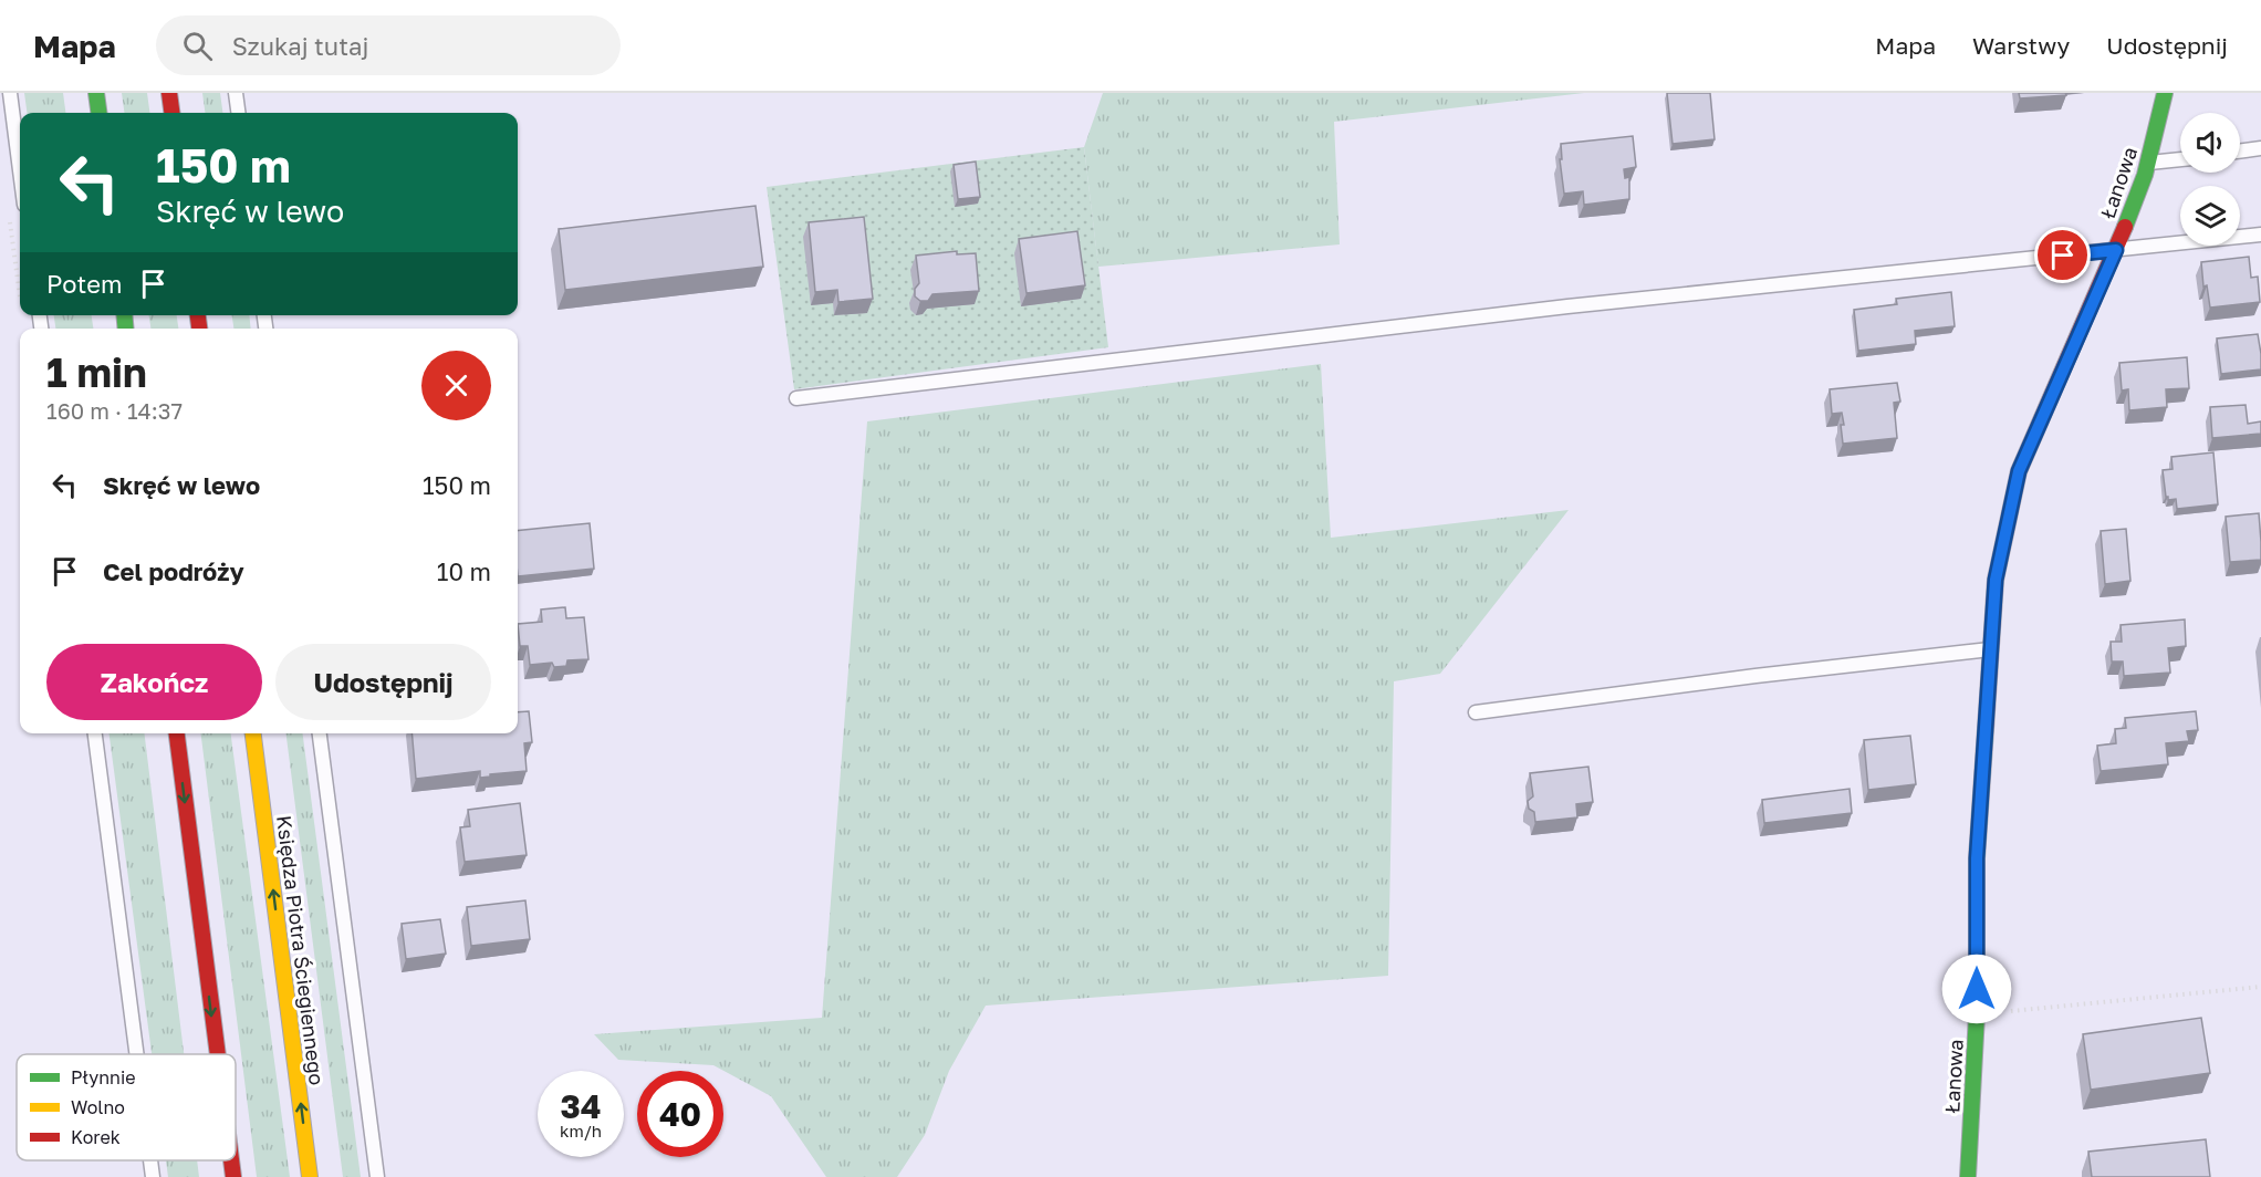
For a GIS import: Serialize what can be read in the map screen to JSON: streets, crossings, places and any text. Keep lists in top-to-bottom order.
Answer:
{
  "streets": {
    "street": ["Łanowa", "Księdza Piotra Ściegiennego"]
  },
  "legend": ["Płynnie", "Wolno", "Korek"],
  "page": {
    "header": "Mapa",
    "search": "Szukaj tutaj",
    "nav": ["Mapa", "Warstwy", "Udostępnij"],
    "turn": ["150 m", "Skręć w lewo"],
    "then": "Potem",
    "heading": ["1 min", "160 m · 14:37"],
    "list": [
      {
        "name": "Skręć w lewo",
        "value": "150 m"
      },
      {
        "name": "Cel podróży",
        "value": "10 m"
      }
    ],
    "buttons": ["Zakończ", "Udostępnij"],
    "speed": "34 km/h",
    "limit": "40"
  }
}
